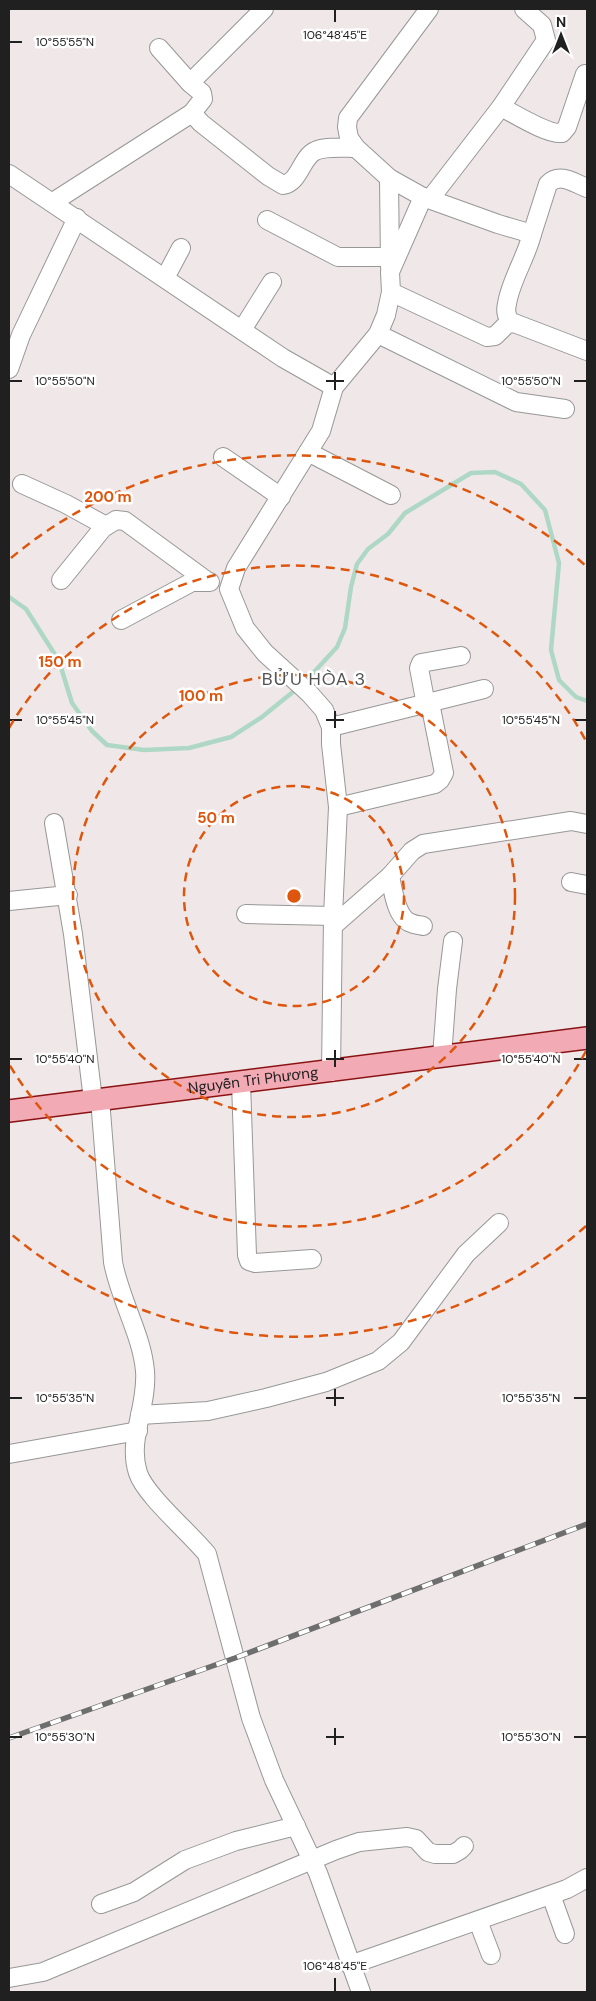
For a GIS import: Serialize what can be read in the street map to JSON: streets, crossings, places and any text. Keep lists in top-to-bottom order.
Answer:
{
  "streets": {
    "main road": ["Nguyễn Tri Phương"]
  },
  "districts": ["BỬU HÒA 3"],
  "north": "top",
  "coordinates": [
    "106°48'45\"E",
    "10°55'55\"N",
    "10°55'50\"N",
    "10°55'45\"N",
    "10°55'40\"N",
    "10°55'35\"N",
    "10°55'30\"N"
  ],
  "rings": [
    "200 m",
    "150 m",
    "100 m",
    "50 m"
  ]
}
